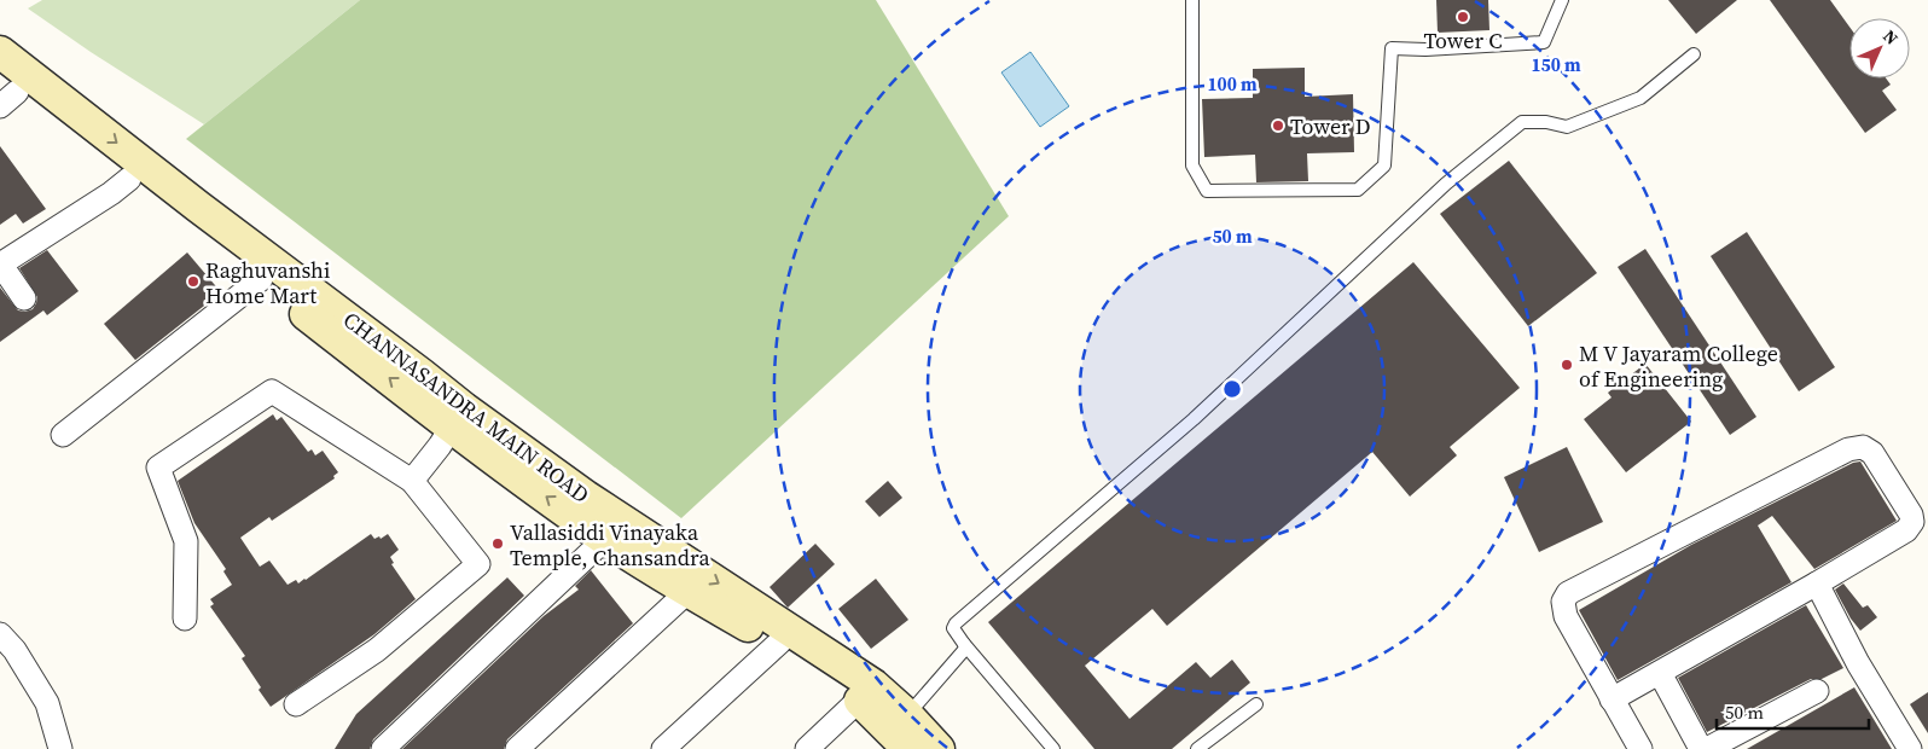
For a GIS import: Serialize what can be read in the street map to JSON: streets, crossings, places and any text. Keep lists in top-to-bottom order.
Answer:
{
  "streets": {
    "main road": ["CHANNASANDRA MAIN ROAD"]
  },
  "places": [
    "Tower C",
    "Tower D",
    "Raghuvanshi Home Mart",
    "M V Jayaram College of Engineering",
    "Vallasiddi Vinayaka Temple, Chansandra"
  ],
  "scale_bar": "50 m",
  "north": "top right",
  "rings": ["150 m", "100 m", "50 m"]
}
